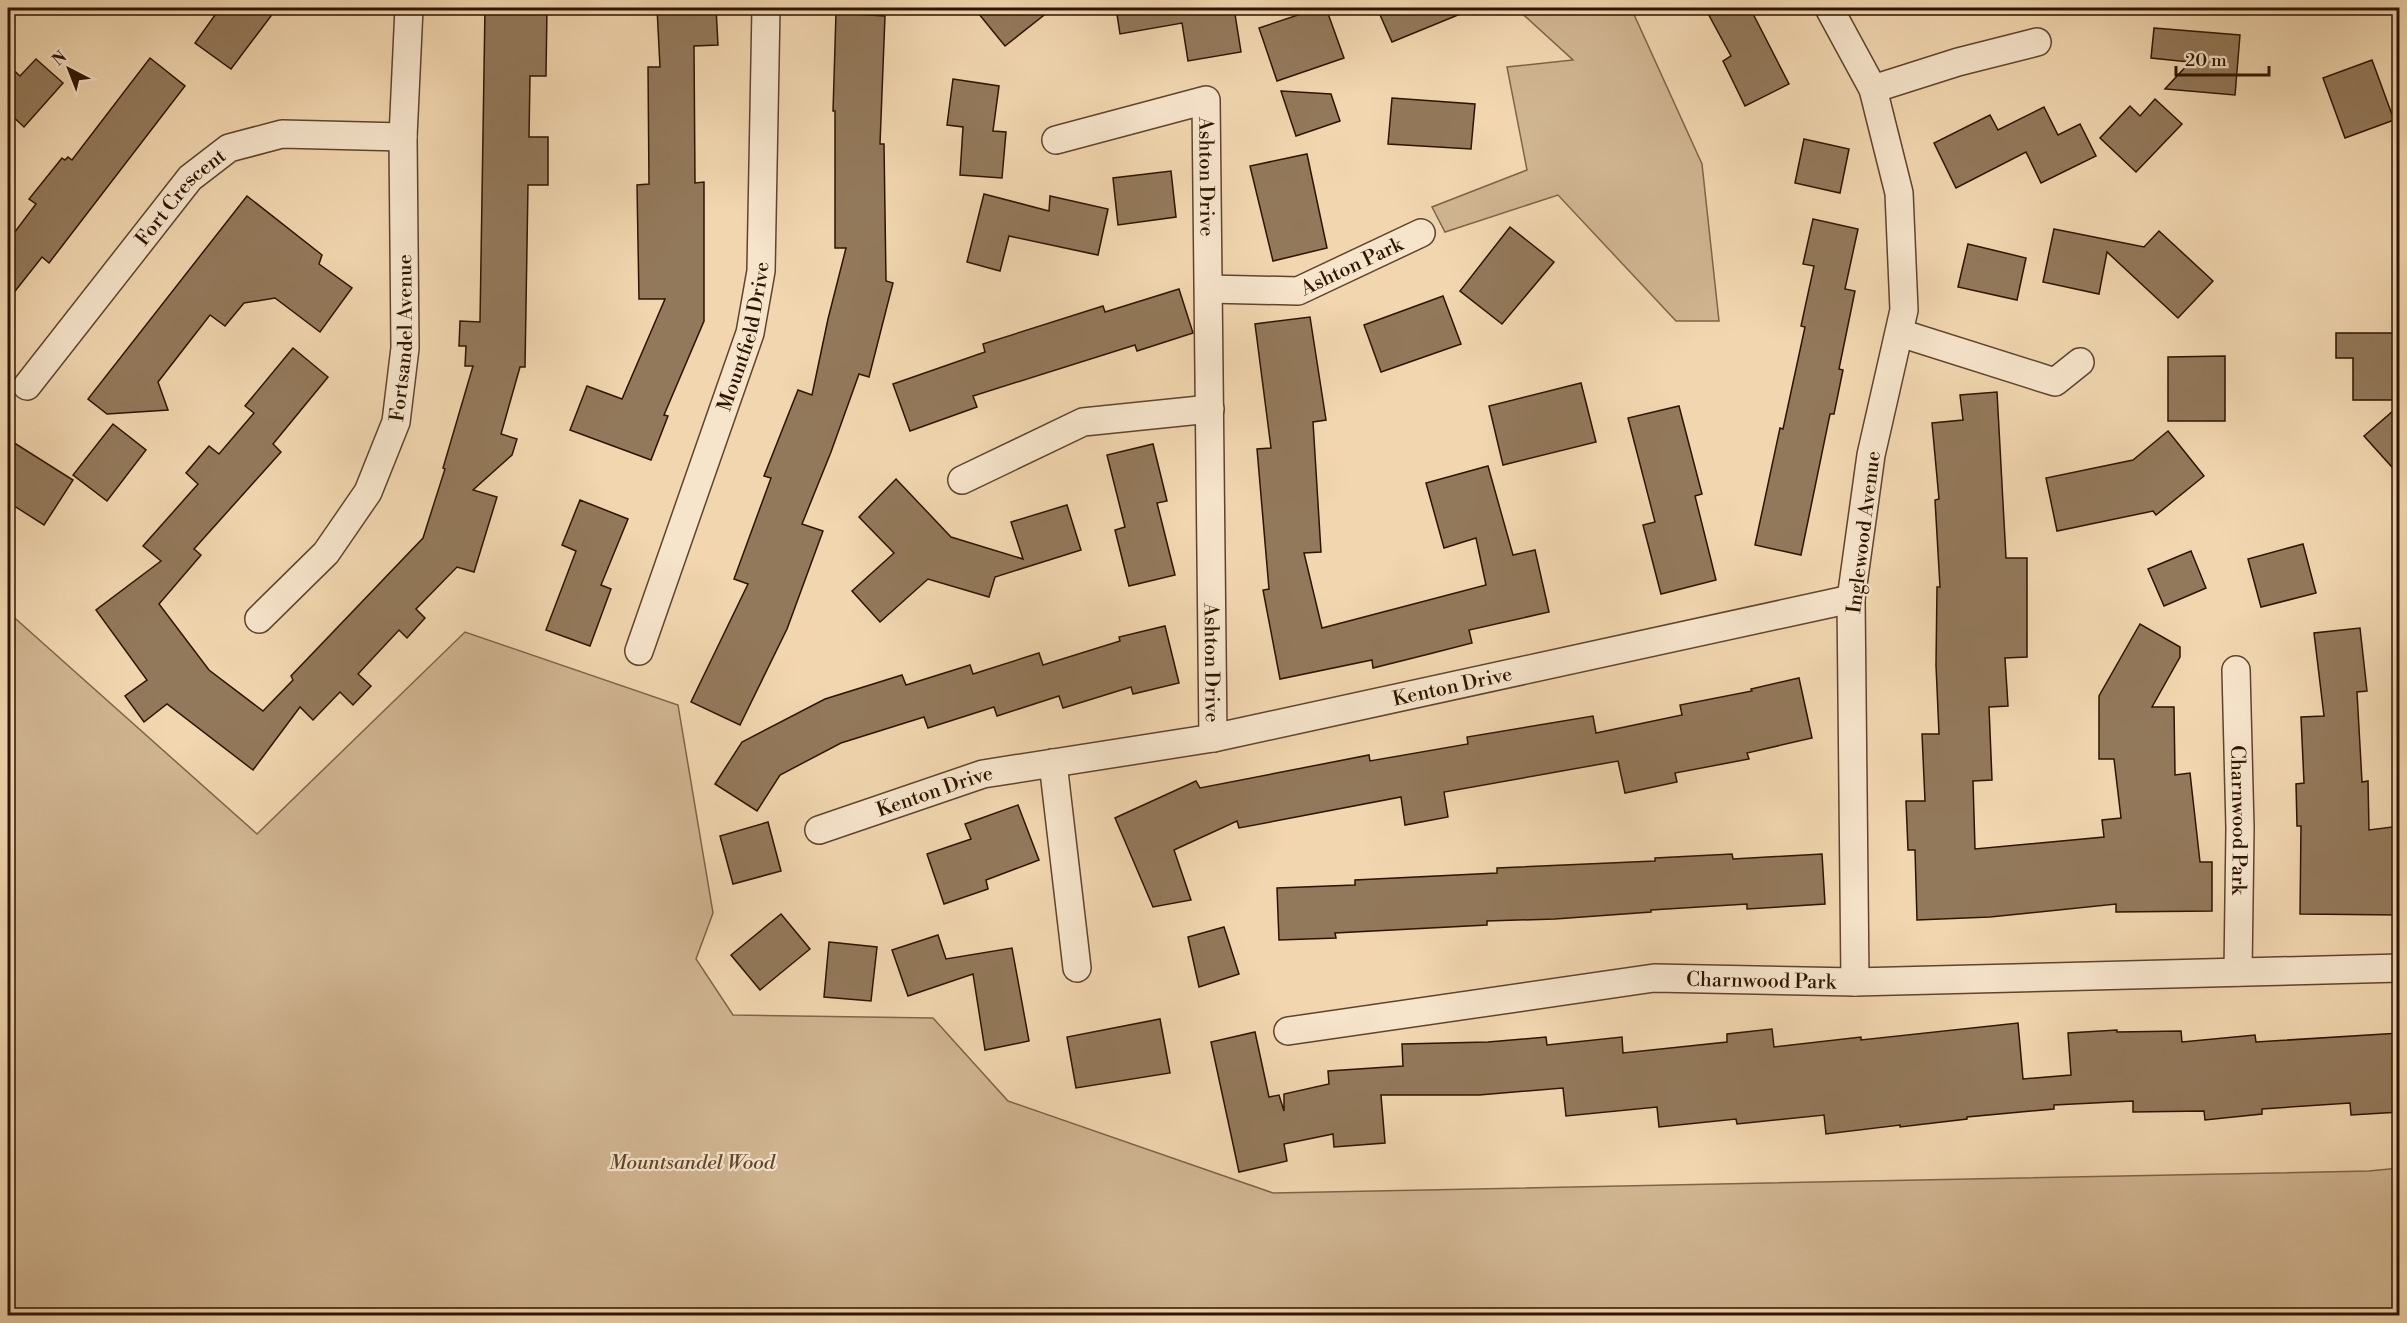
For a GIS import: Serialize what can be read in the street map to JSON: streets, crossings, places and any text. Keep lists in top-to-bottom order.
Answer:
{
  "streets": {
    "street": [
      "Ashton Drive",
      "Fort Crescent",
      "Ashton Park",
      "Fortsandel Avenue",
      "Mountfield Drive",
      "Inglewood Avenue",
      "Kenton Drive",
      "Charnwood Park"
    ]
  },
  "crossings": [
    ["Ashton Drive", "Ashton Park"],
    ["Ashton Drive", "Kenton Drive"],
    ["Fort Crescent", "Fortsandel Avenue"],
    ["Inglewood Avenue", "Kenton Drive"],
    ["Inglewood Avenue", "Charnwood Park"]
  ],
  "parks": ["Mountsandel Wood"],
  "scale_bar": "20 m",
  "north": "top left"
}
